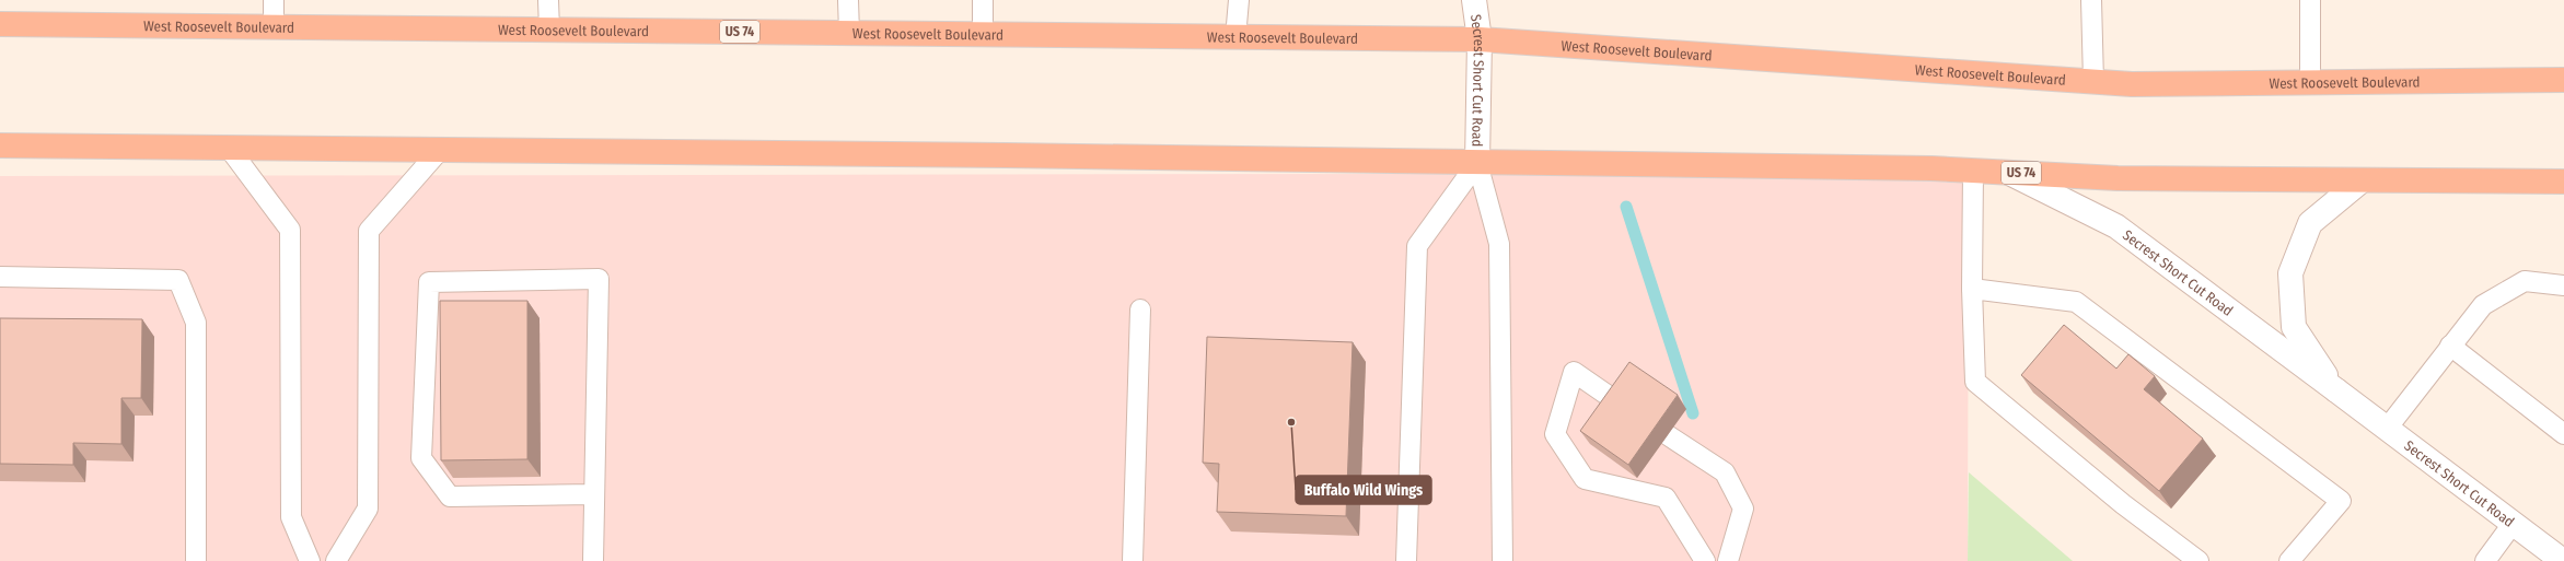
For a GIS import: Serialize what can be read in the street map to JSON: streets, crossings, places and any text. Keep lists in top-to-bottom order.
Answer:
{
  "streets": {
    "highway": ["West Roosevelt Boulevard", "US 74"],
    "street": ["Secrest Short Cut Road"]
  },
  "crossings": [
    ["West Roosevelt Boulevard", "Secrest Short Cut Road"],
    ["US 74", "Secrest Short Cut Road"]
  ],
  "places": ["Buffalo Wild Wings"]
}
